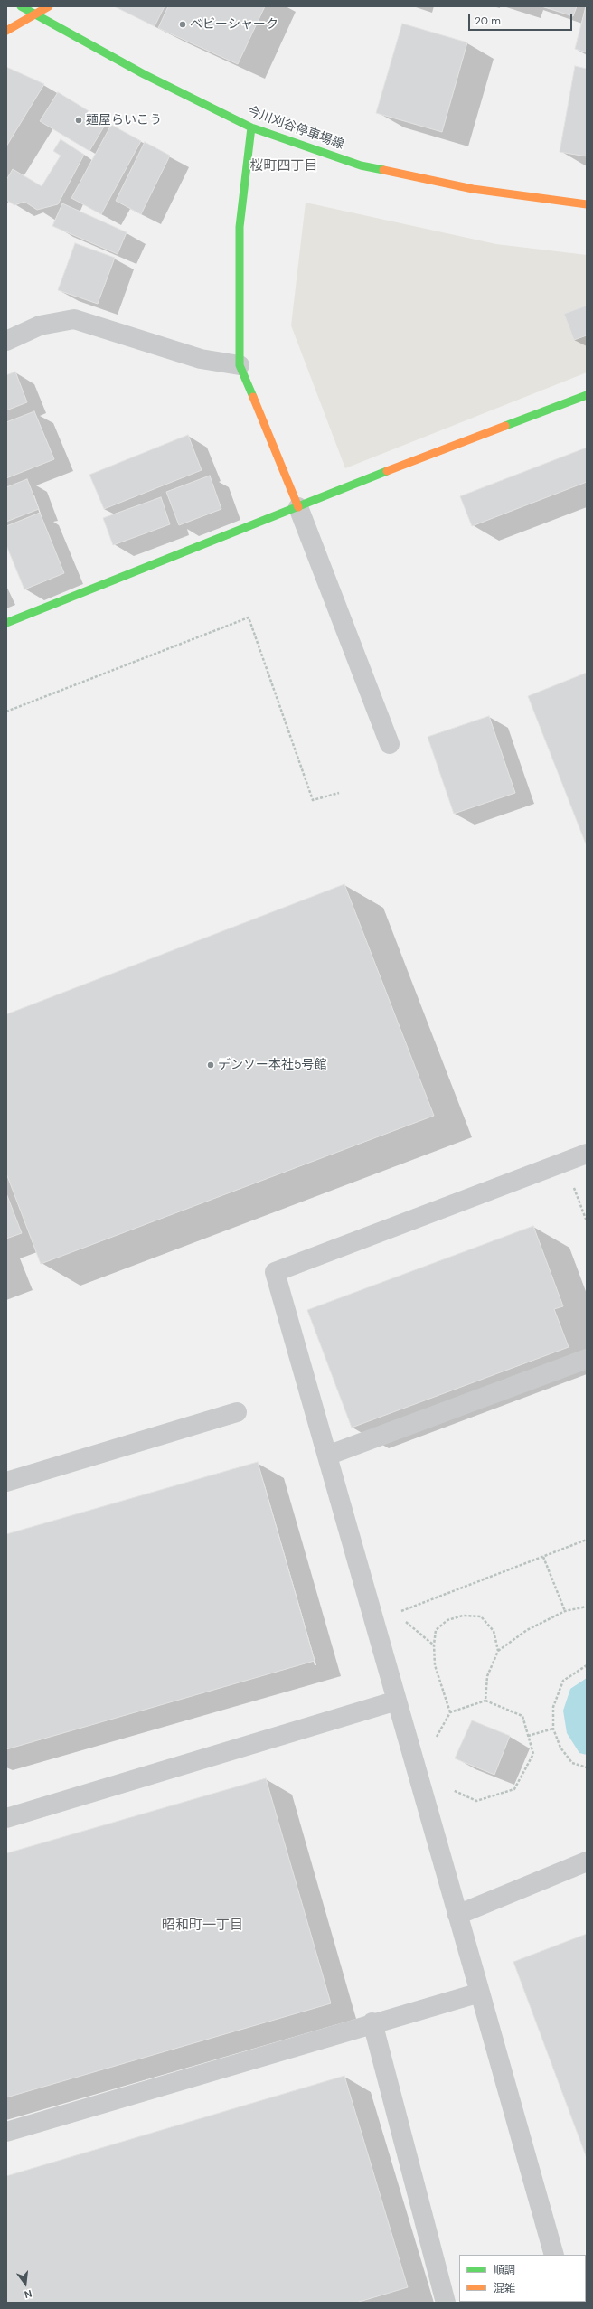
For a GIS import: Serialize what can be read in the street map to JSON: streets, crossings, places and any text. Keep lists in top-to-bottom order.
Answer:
{
  "streets": {
    "street": ["今川刈谷停車場線"]
  },
  "districts": ["桜町四丁目", "昭和町一丁目"],
  "places": ["ベビーシャーク", "麺屋らいこう", "デンソー本社5号館"],
  "legend": ["順調", "混雑"],
  "scale_bar": "20 m",
  "north": "bottom"
}
